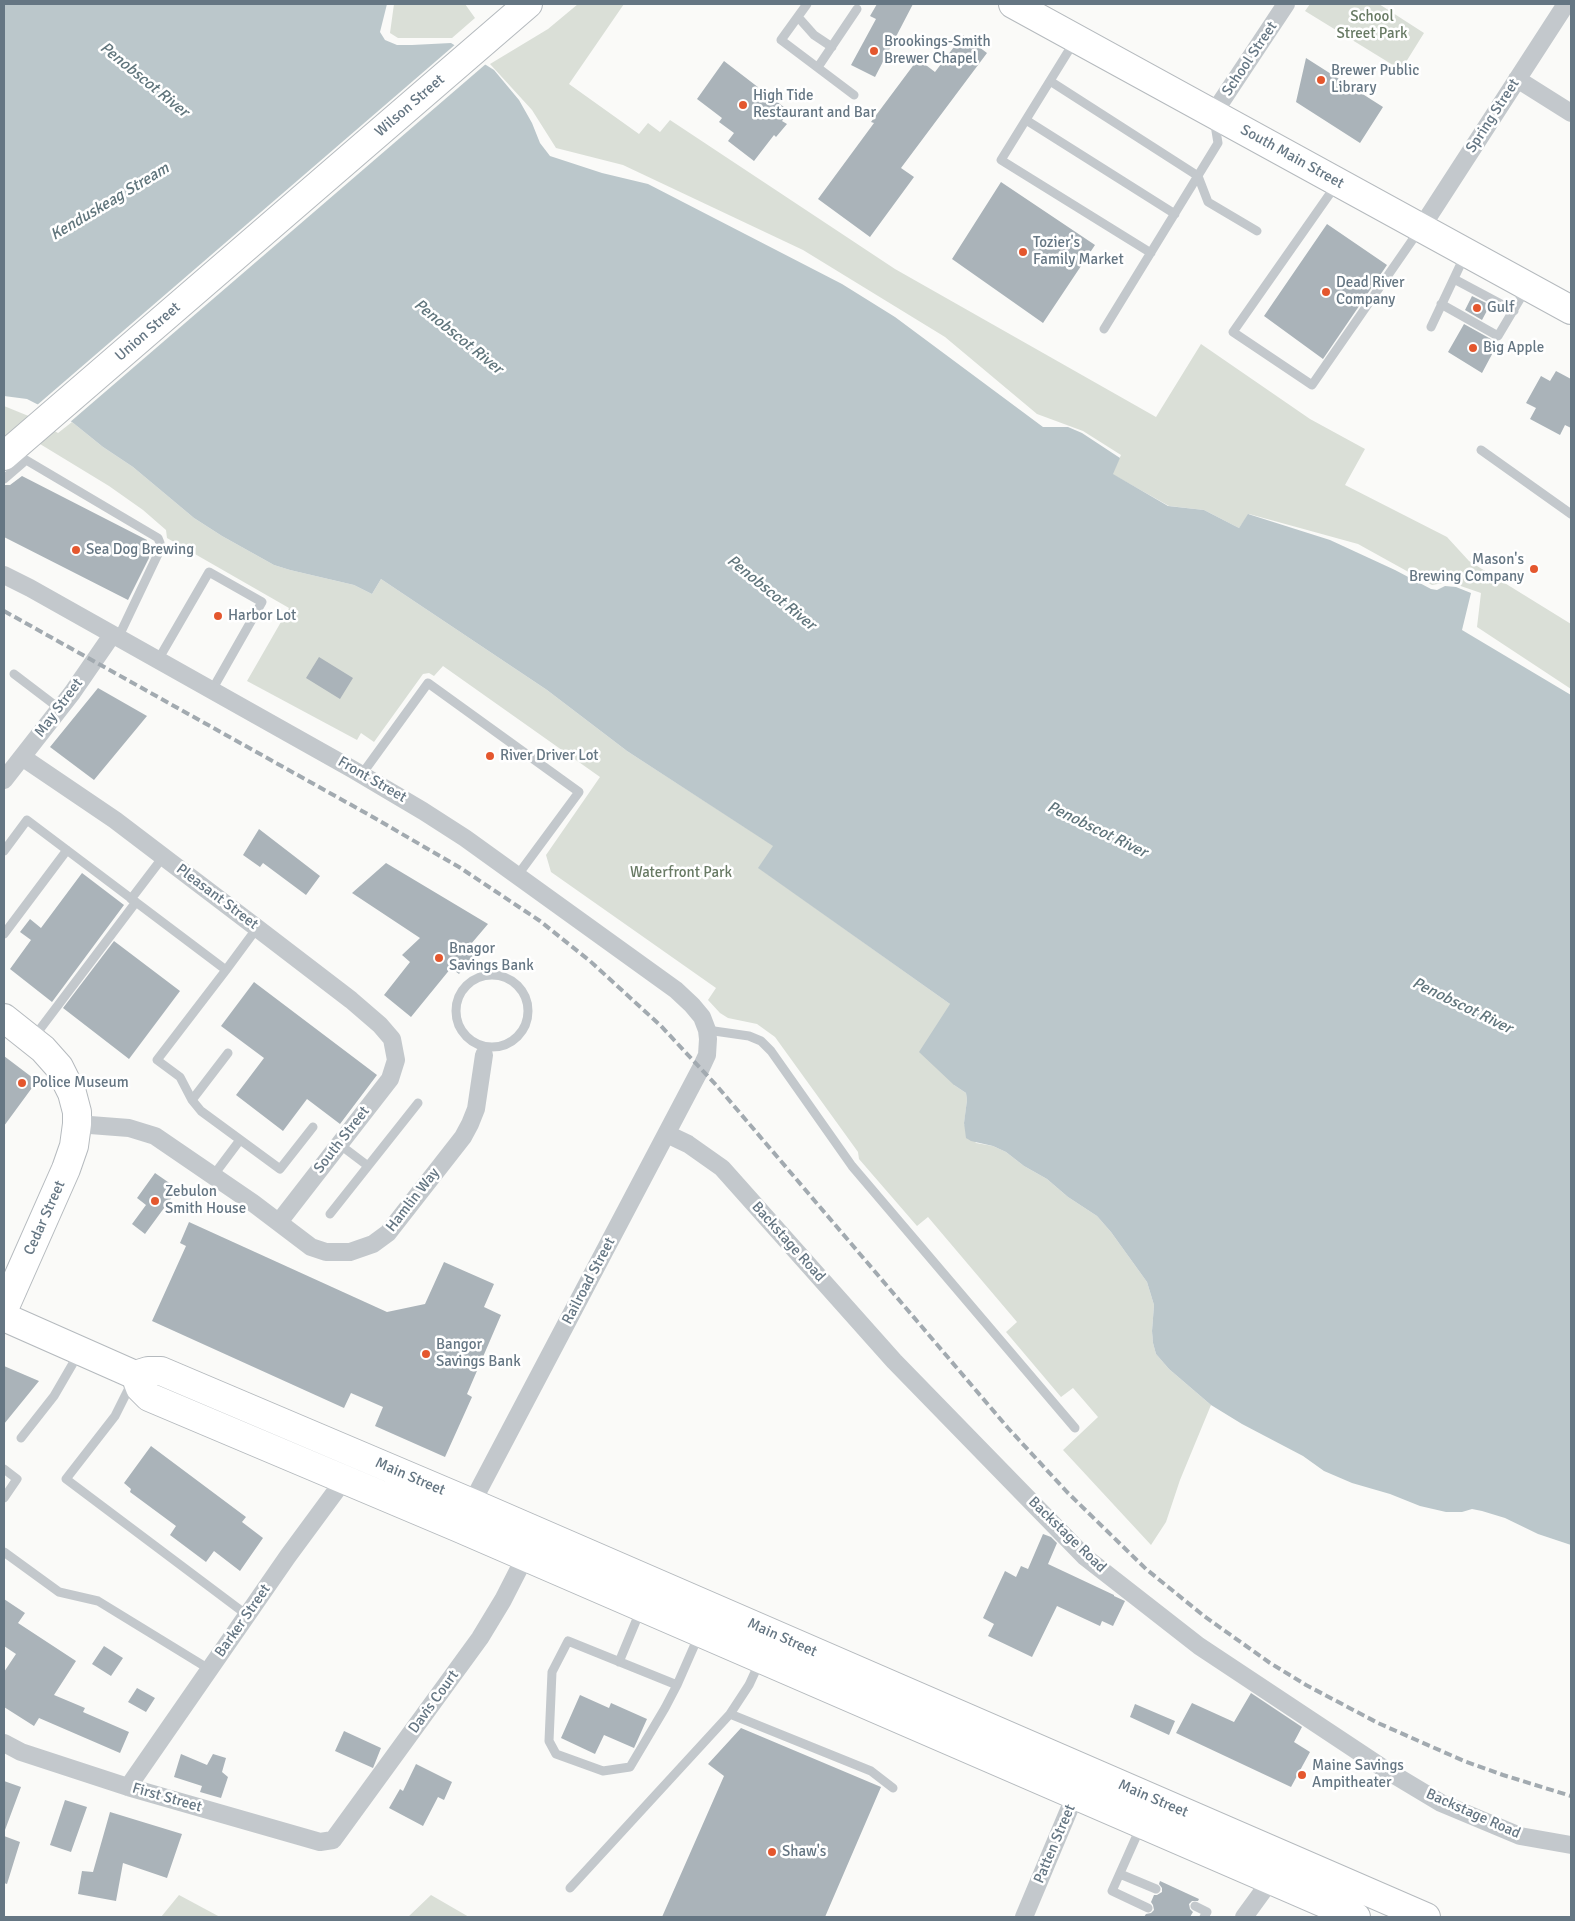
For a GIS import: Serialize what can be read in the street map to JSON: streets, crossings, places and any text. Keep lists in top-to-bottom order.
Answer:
{
  "streets": {
    "main road": [
      "Wilson Street",
      "South Main Street",
      "Union Street",
      "Cedar Street",
      "Main Street"
    ],
    "street": [
      "School Street",
      "Spring Street",
      "May Street",
      "Front Street",
      "Pleasant Street",
      "South Street",
      "Hamlin Way",
      "Backstage Road",
      "Railroad Street",
      "Barker Street",
      "Davis Court",
      "First Street",
      "Patten Street"
    ]
  },
  "crossings": [
    ["School Street", "South Main Street"],
    ["Wilson Street", "Union Street"],
    ["Spring Street", "South Main Street"],
    ["May Street", "Front Street"],
    ["May Street", "Pleasant Street"],
    ["Front Street", "Railroad Street"],
    ["Pleasant Street", "South Street"],
    ["South Street", "Hamlin Way"],
    ["Hamlin Way", "Cedar Street"],
    ["Backstage Road", "Railroad Street"],
    ["Railroad Street", "Main Street"],
    ["Main Street", "Barker Street"],
    ["Main Street", "Davis Court"],
    ["Main Street", "Patten Street"],
    ["Barker Street", "First Street"],
    ["Davis Court", "First Street"]
  ],
  "water": ["Penobscot River", "Kenduskeag Stream"],
  "parks": ["School Street Park", "Waterfront Park"],
  "places": [
    "Brookings-Smith Brewer Chapel",
    "Brewer Public Library",
    "High Tide Restaurant and Bar",
    "Tozier's Family Market",
    "Dead River Company",
    "Gulf",
    "Big Apple",
    "Sea Dog Brewing",
    "Mason's Brewing Company",
    "Harbor Lot",
    "River Driver Lot",
    "Bnagor Savings Bank",
    "Police Museum",
    "Zebulon Smith House",
    "Bangor Savings Bank",
    "Maine Savings Ampitheater",
    "Shaw's"
  ]
}
